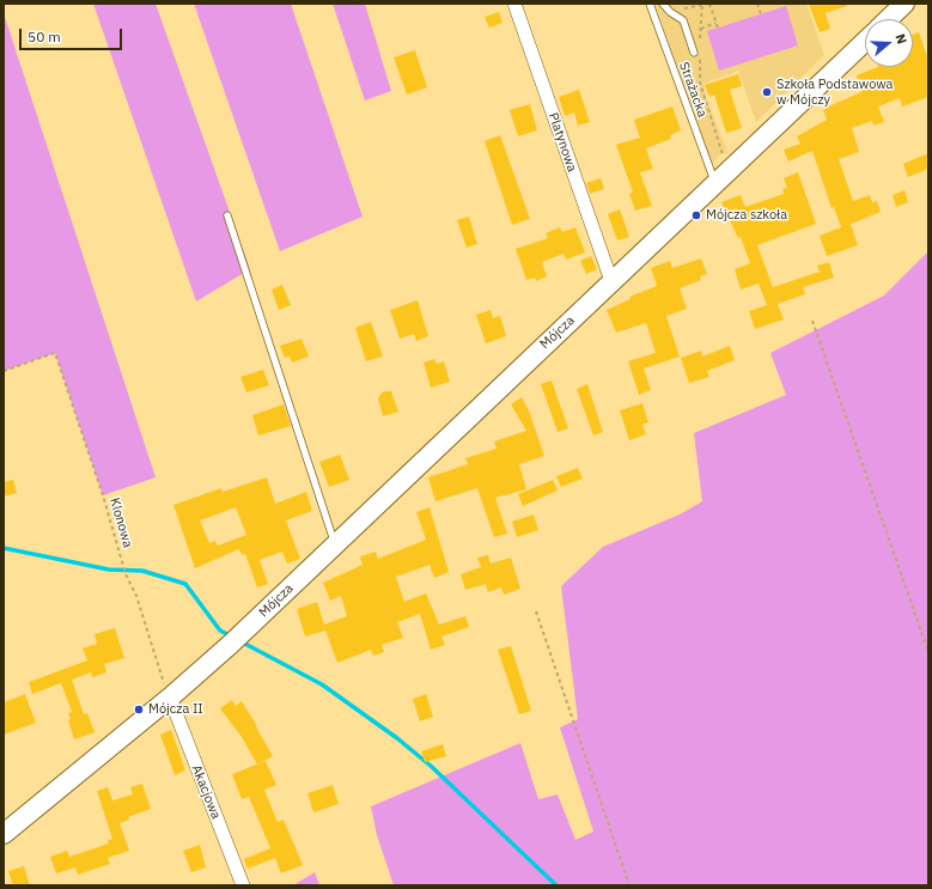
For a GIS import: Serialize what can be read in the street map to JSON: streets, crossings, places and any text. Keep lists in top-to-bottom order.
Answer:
{
  "streets": {
    "street": ["Platynowa", "Mójcza", "Akacjowa"],
    "lane": ["Strażacka"],
    "path": ["Klonowa"]
  },
  "crossings": [
    ["Strażacka", "Mójcza"],
    ["Platynowa", "Mójcza"],
    ["Mójcza", "Klonowa"],
    ["Mójcza", "Akacjowa"],
    ["Klonowa", "Akacjowa"]
  ],
  "places": ["Szkoła Podstawowa w Mójczy", "Mójcza szkoła", "Mójcza II"],
  "scale_bar": "50 m",
  "north": "right"
}
